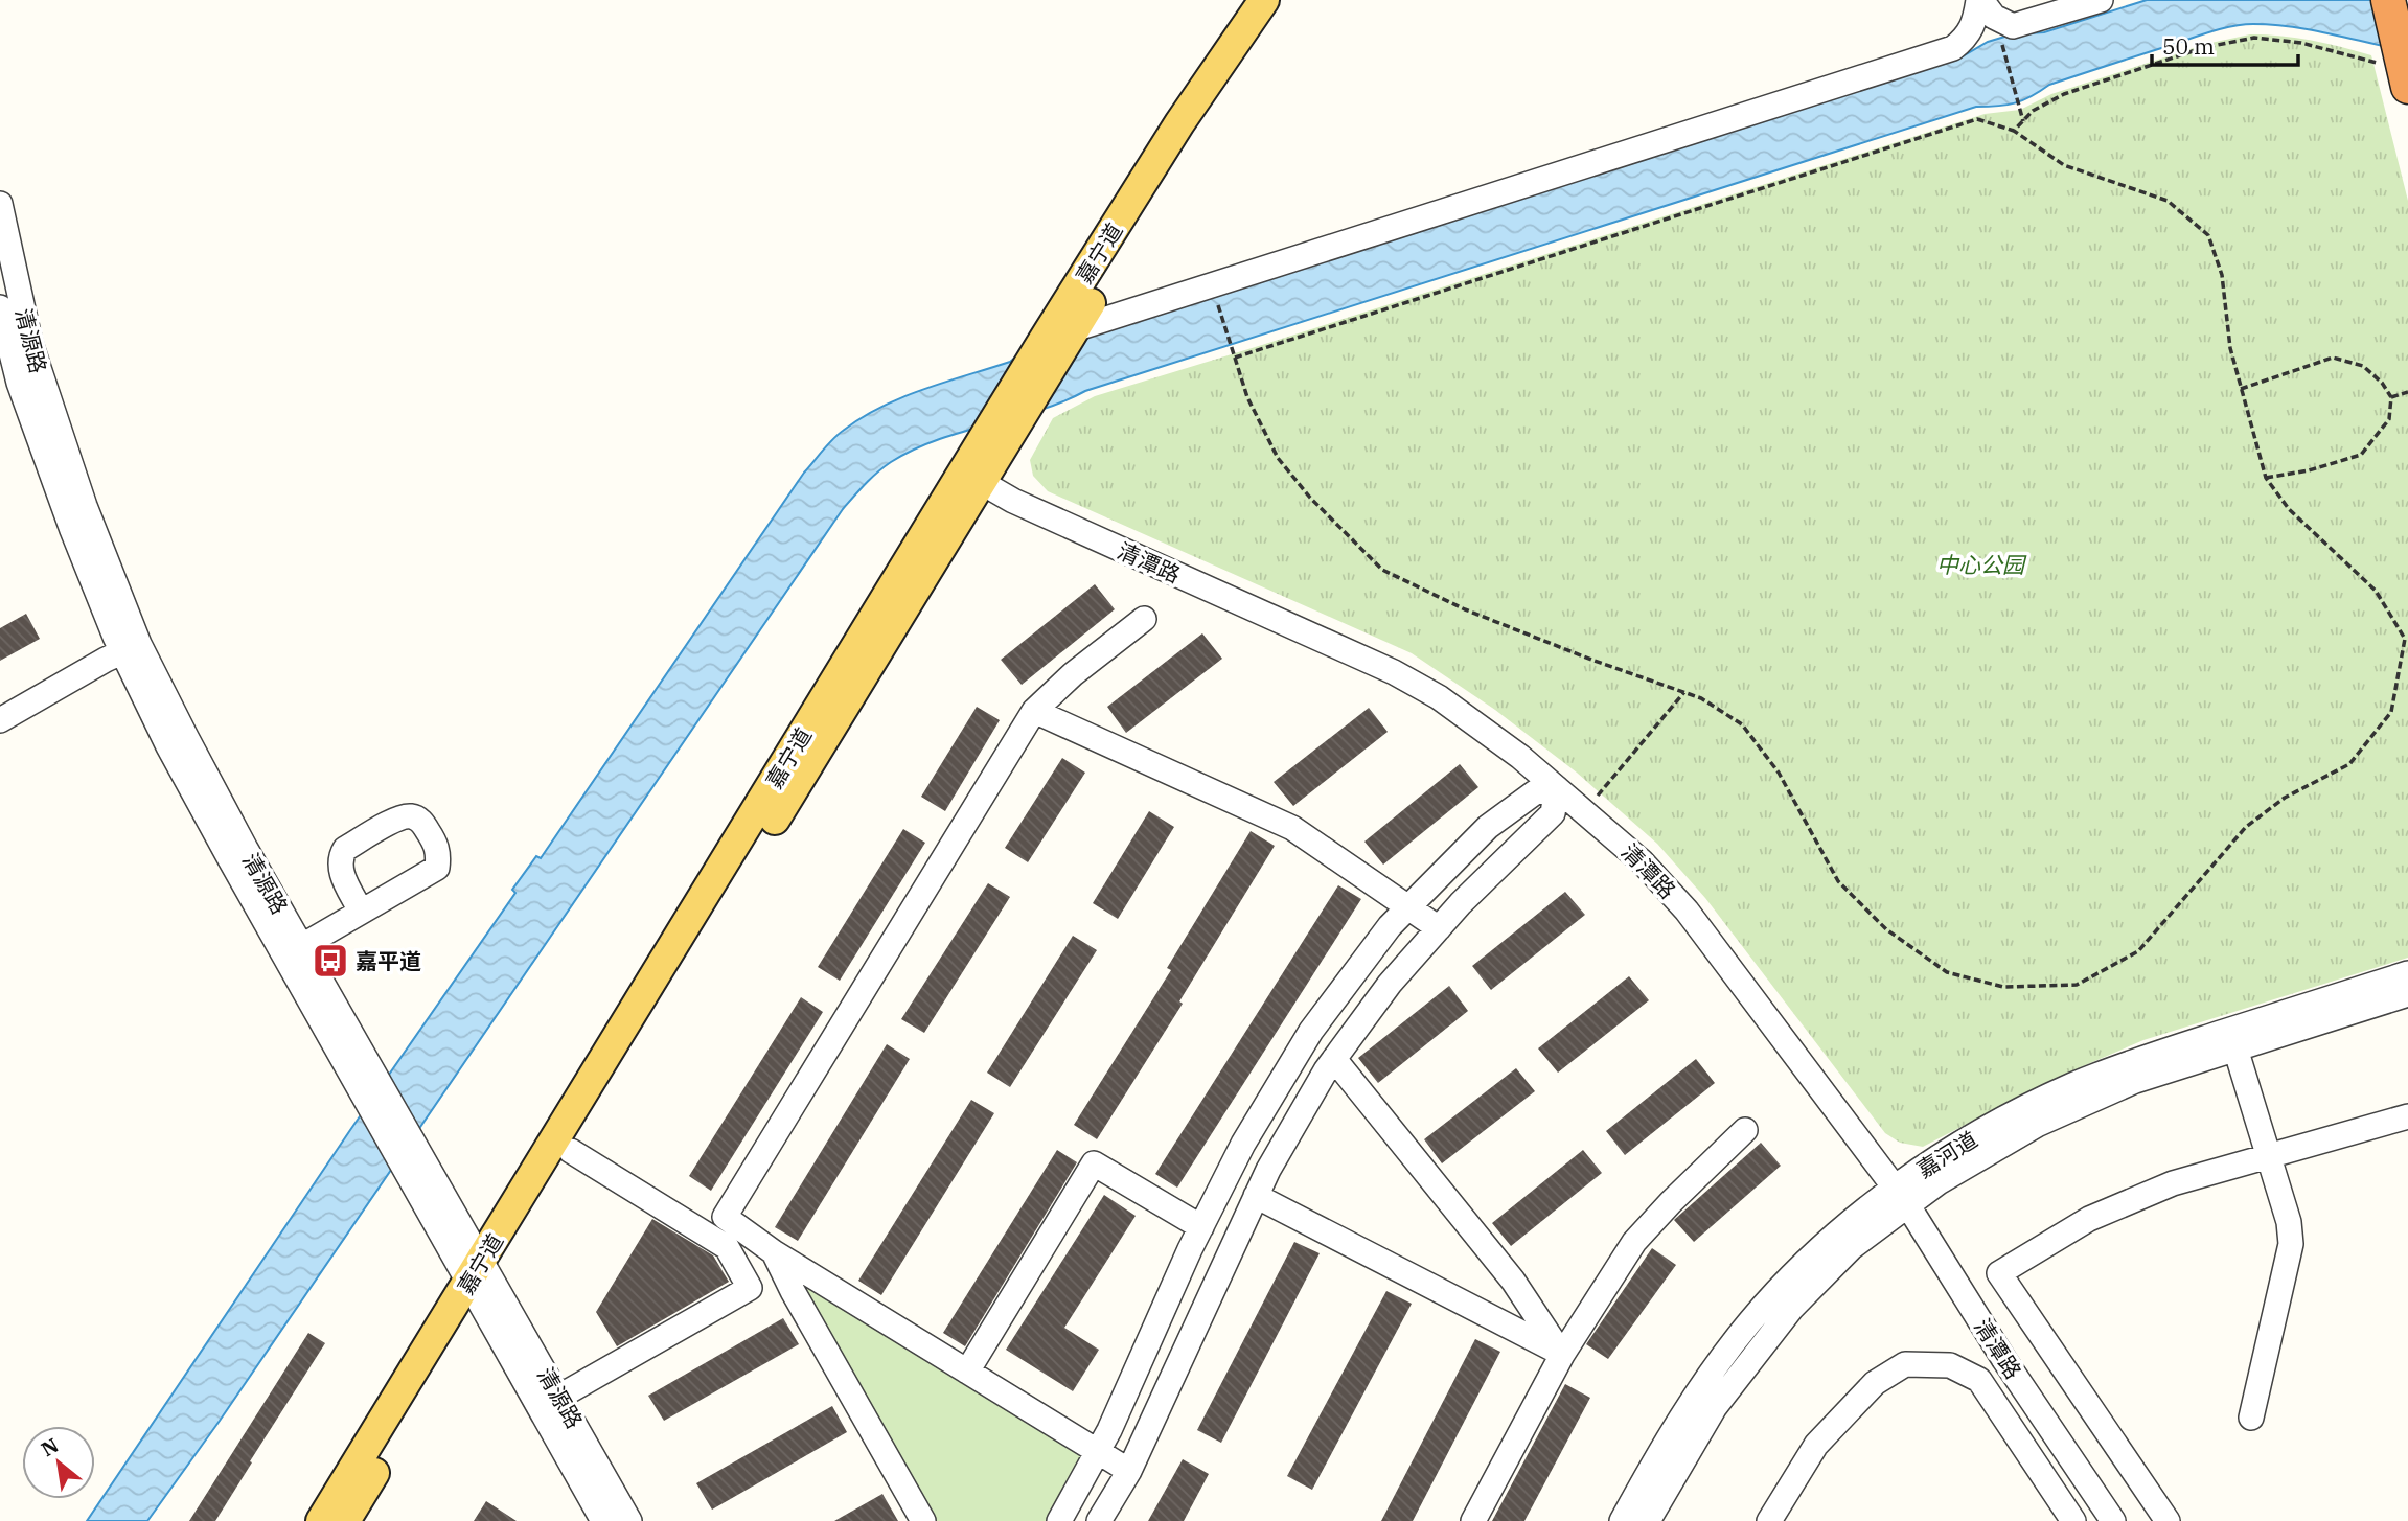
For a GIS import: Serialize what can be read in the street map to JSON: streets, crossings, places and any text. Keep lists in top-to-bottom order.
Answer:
{
  "streets": {
    "main road": ["嘉宁道"],
    "street": ["清源路", "清潭路", "嘉河道"]
  },
  "crossings": [
    ["嘉宁道", "清源路"],
    ["嘉宁道", "清潭路"],
    ["清潭路", "嘉河道"]
  ],
  "parks": ["中心公园"],
  "places": {
    "bus stop": ["嘉平道"]
  },
  "scale_bar": "50 m",
  "north": "top left"
}
